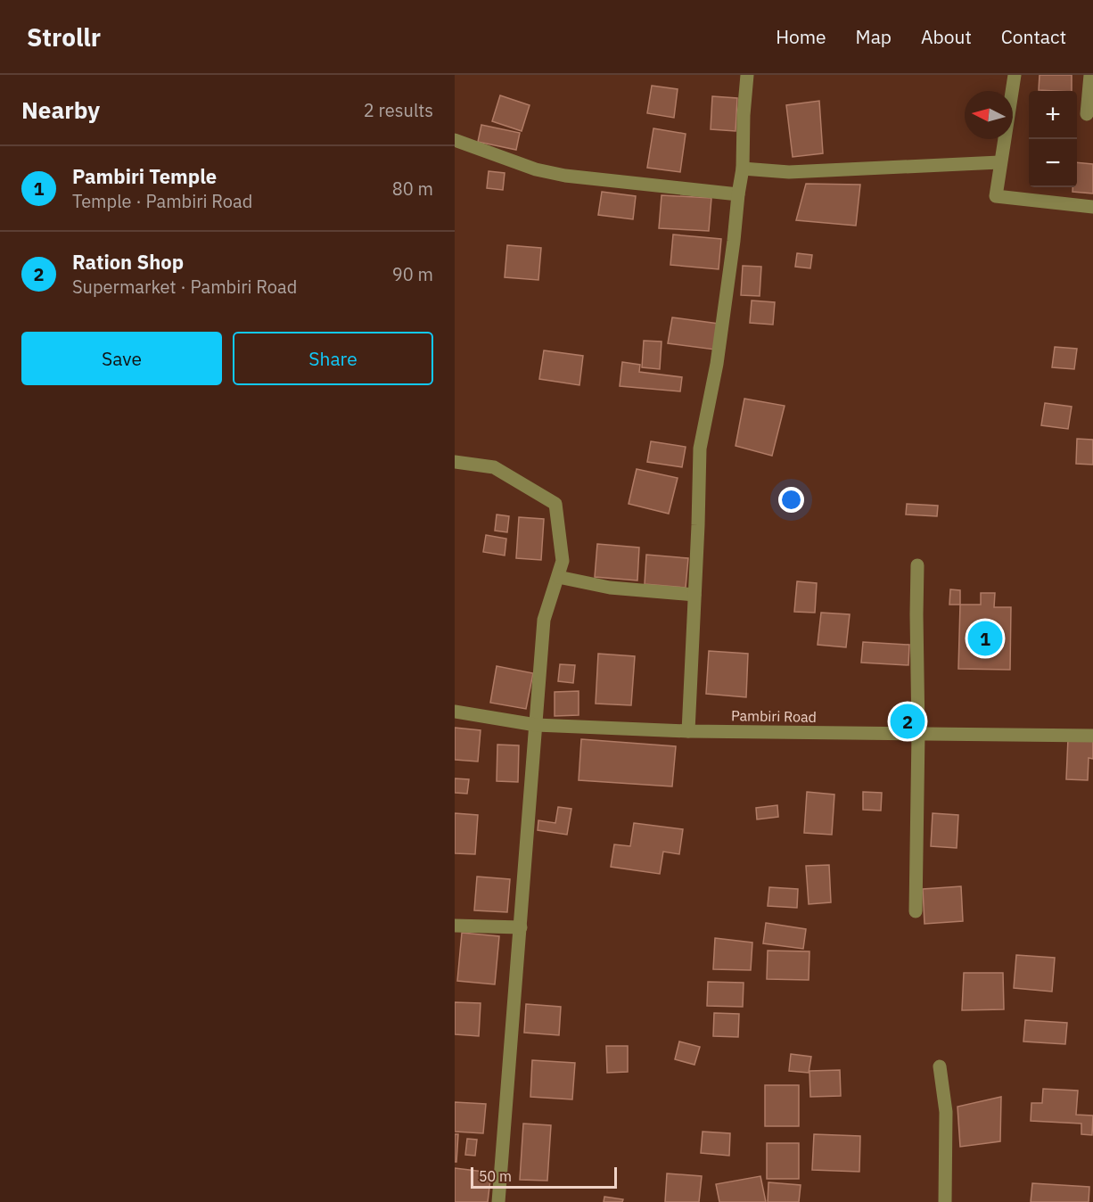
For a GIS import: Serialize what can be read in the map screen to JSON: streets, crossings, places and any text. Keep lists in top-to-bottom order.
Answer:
{
  "streets": {
    "street": ["Pambiri Road"]
  },
  "scale_bar": "50 m",
  "north": "left",
  "page": {
    "header": "Strollr",
    "nav": [
      "Home",
      "Map",
      "About",
      "Contact"
    ],
    "heading": ["Nearby", "2 results"],
    "map_buttons": ["+", "−"],
    "list": [
      {
        "mark": "1",
        "name": "Pambiri Temple",
        "note": "Temple · Pambiri Road",
        "value": "80 m"
      },
      {
        "mark": "2",
        "name": "Ration Shop",
        "note": "Supermarket · Pambiri Road",
        "value": "90 m"
      }
    ],
    "buttons": ["Save", "Share"],
    "pins": ["1", "2"],
    "scale": "50 m"
  }
}
